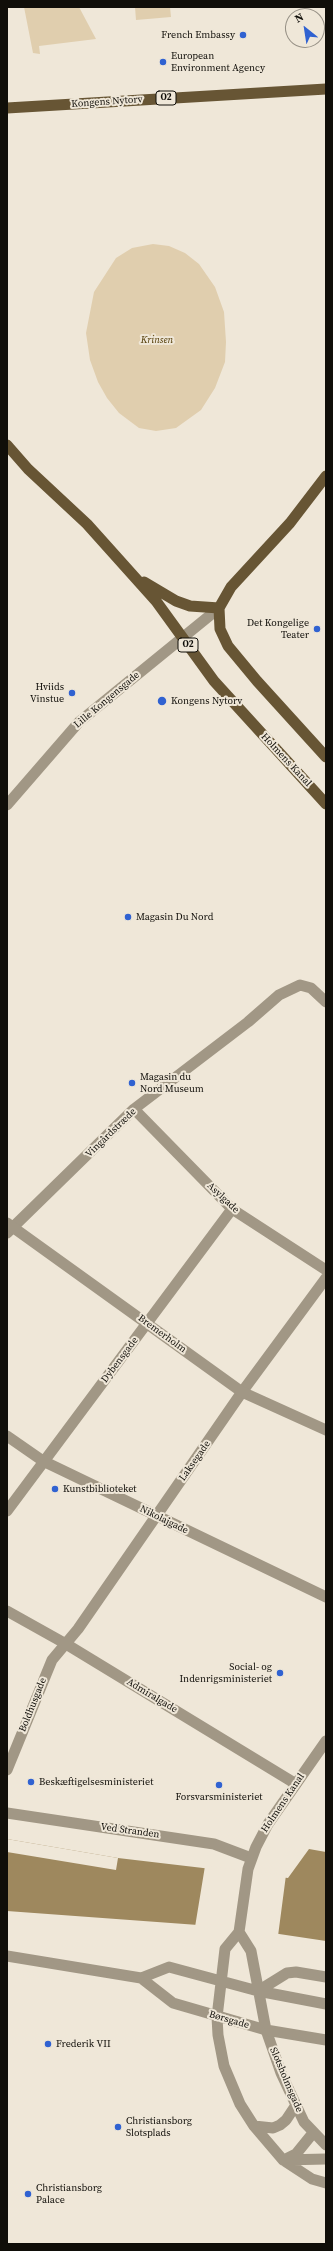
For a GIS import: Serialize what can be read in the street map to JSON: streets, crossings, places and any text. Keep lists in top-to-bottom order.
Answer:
{
  "streets": {
    "main road": ["O2", "Kongens Nytorv", "Holmens Kanal"],
    "street": [
      "Lille Kongensgade",
      "Vingårdstræde",
      "Asylgade",
      "Bremerholm",
      "Dybensgade",
      "Laksegade",
      "Nikolajgade",
      "Admiralgade",
      "Boldhusgade",
      "Ved Stranden",
      "Børsgade",
      "Slotsholmsgade"
    ]
  },
  "crossings": [
    ["O2", "Lille Kongensgade"],
    ["O2", "Holmens Kanal"],
    ["Lille Kongensgade", "Holmens Kanal"],
    ["Holmens Kanal", "Admiralgade"],
    ["Holmens Kanal", "Ved Stranden"],
    ["Vingårdstræde", "Asylgade"],
    ["Vingårdstræde", "Bremerholm"],
    ["Asylgade", "Dybensgade"],
    ["Bremerholm", "Dybensgade"],
    ["Bremerholm", "Laksegade"],
    ["Dybensgade", "Nikolajgade"],
    ["Laksegade", "Nikolajgade"],
    ["Laksegade", "Admiralgade"],
    ["Laksegade", "Boldhusgade"],
    ["Admiralgade", "Boldhusgade"],
    ["Børsgade", "Slotsholmsgade"]
  ],
  "parks": ["Krinsen"],
  "places": [
    "French Embassy",
    "European Environment Agency",
    "Det Kongelige Teater",
    "Hviids Vinstue",
    "Kongens Nytorv",
    "Magasin Du Nord",
    "Magasin du Nord Museum",
    "Kunstbiblioteket",
    "Social- og Indenrigsministeriet",
    "Beskæftigelsesministeriet",
    "Forsvarsministeriet",
    "Frederik VII",
    "Christiansborg Slotsplads",
    "Christiansborg Palace"
  ],
  "north": "top left"
}
